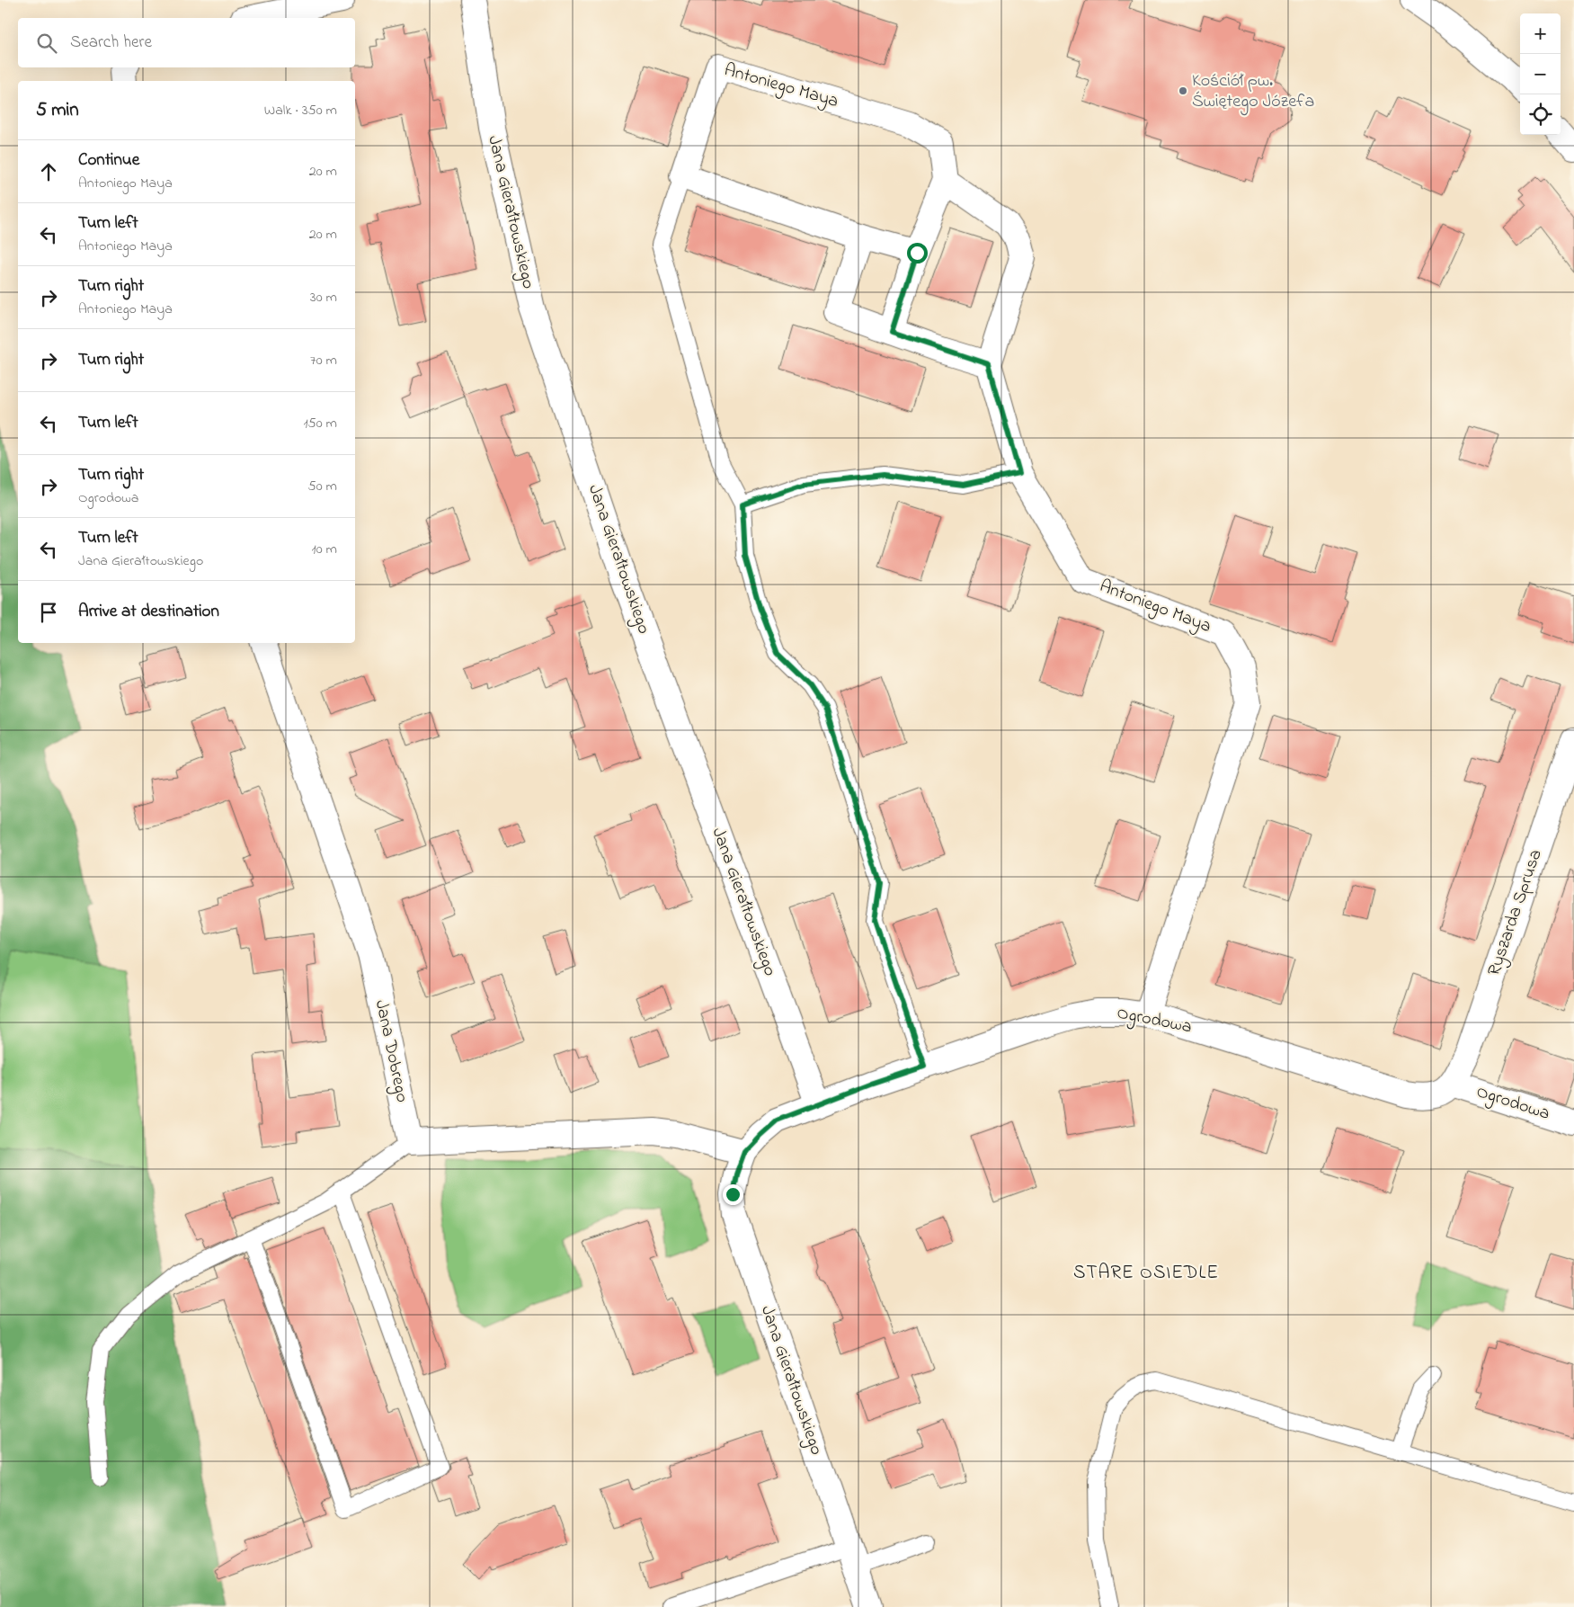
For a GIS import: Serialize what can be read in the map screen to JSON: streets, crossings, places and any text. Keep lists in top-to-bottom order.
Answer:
{
  "streets": {
    "street": [
      "Antoniego Maya",
      "Jana Gierałtowskiego",
      "Ryszarda Sprusa",
      "Ogrodowa",
      "Jana Dobrego"
    ]
  },
  "crossings": [
    ["Antoniego Maya", "Ogrodowa"],
    ["Jana Gierałtowskiego", "Ogrodowa"],
    ["Ryszarda Sprusa", "Ogrodowa"]
  ],
  "districts": ["STARE OSIEDLE"],
  "places": ["Kościół pw. Świętego Józefa"],
  "page": {
    "map_buttons": ["+", "−"],
    "search": "Search here",
    "heading": ["5 min", "Walk · 350 m"],
    "list": [
      ["Continue", "Antoniego Maya", "20 m"],
      ["Turn left", "Antoniego Maya", "20 m"],
      ["Turn right", "Antoniego Maya", "30 m"],
      ["Turn right", "70 m"],
      ["Turn left", "150 m"],
      ["Turn right", "Ogrodowa", "50 m"],
      ["Turn left", "Jana Gierałtowskiego", "10 m"],
      "Arrive at destination"
    ]
  }
}
